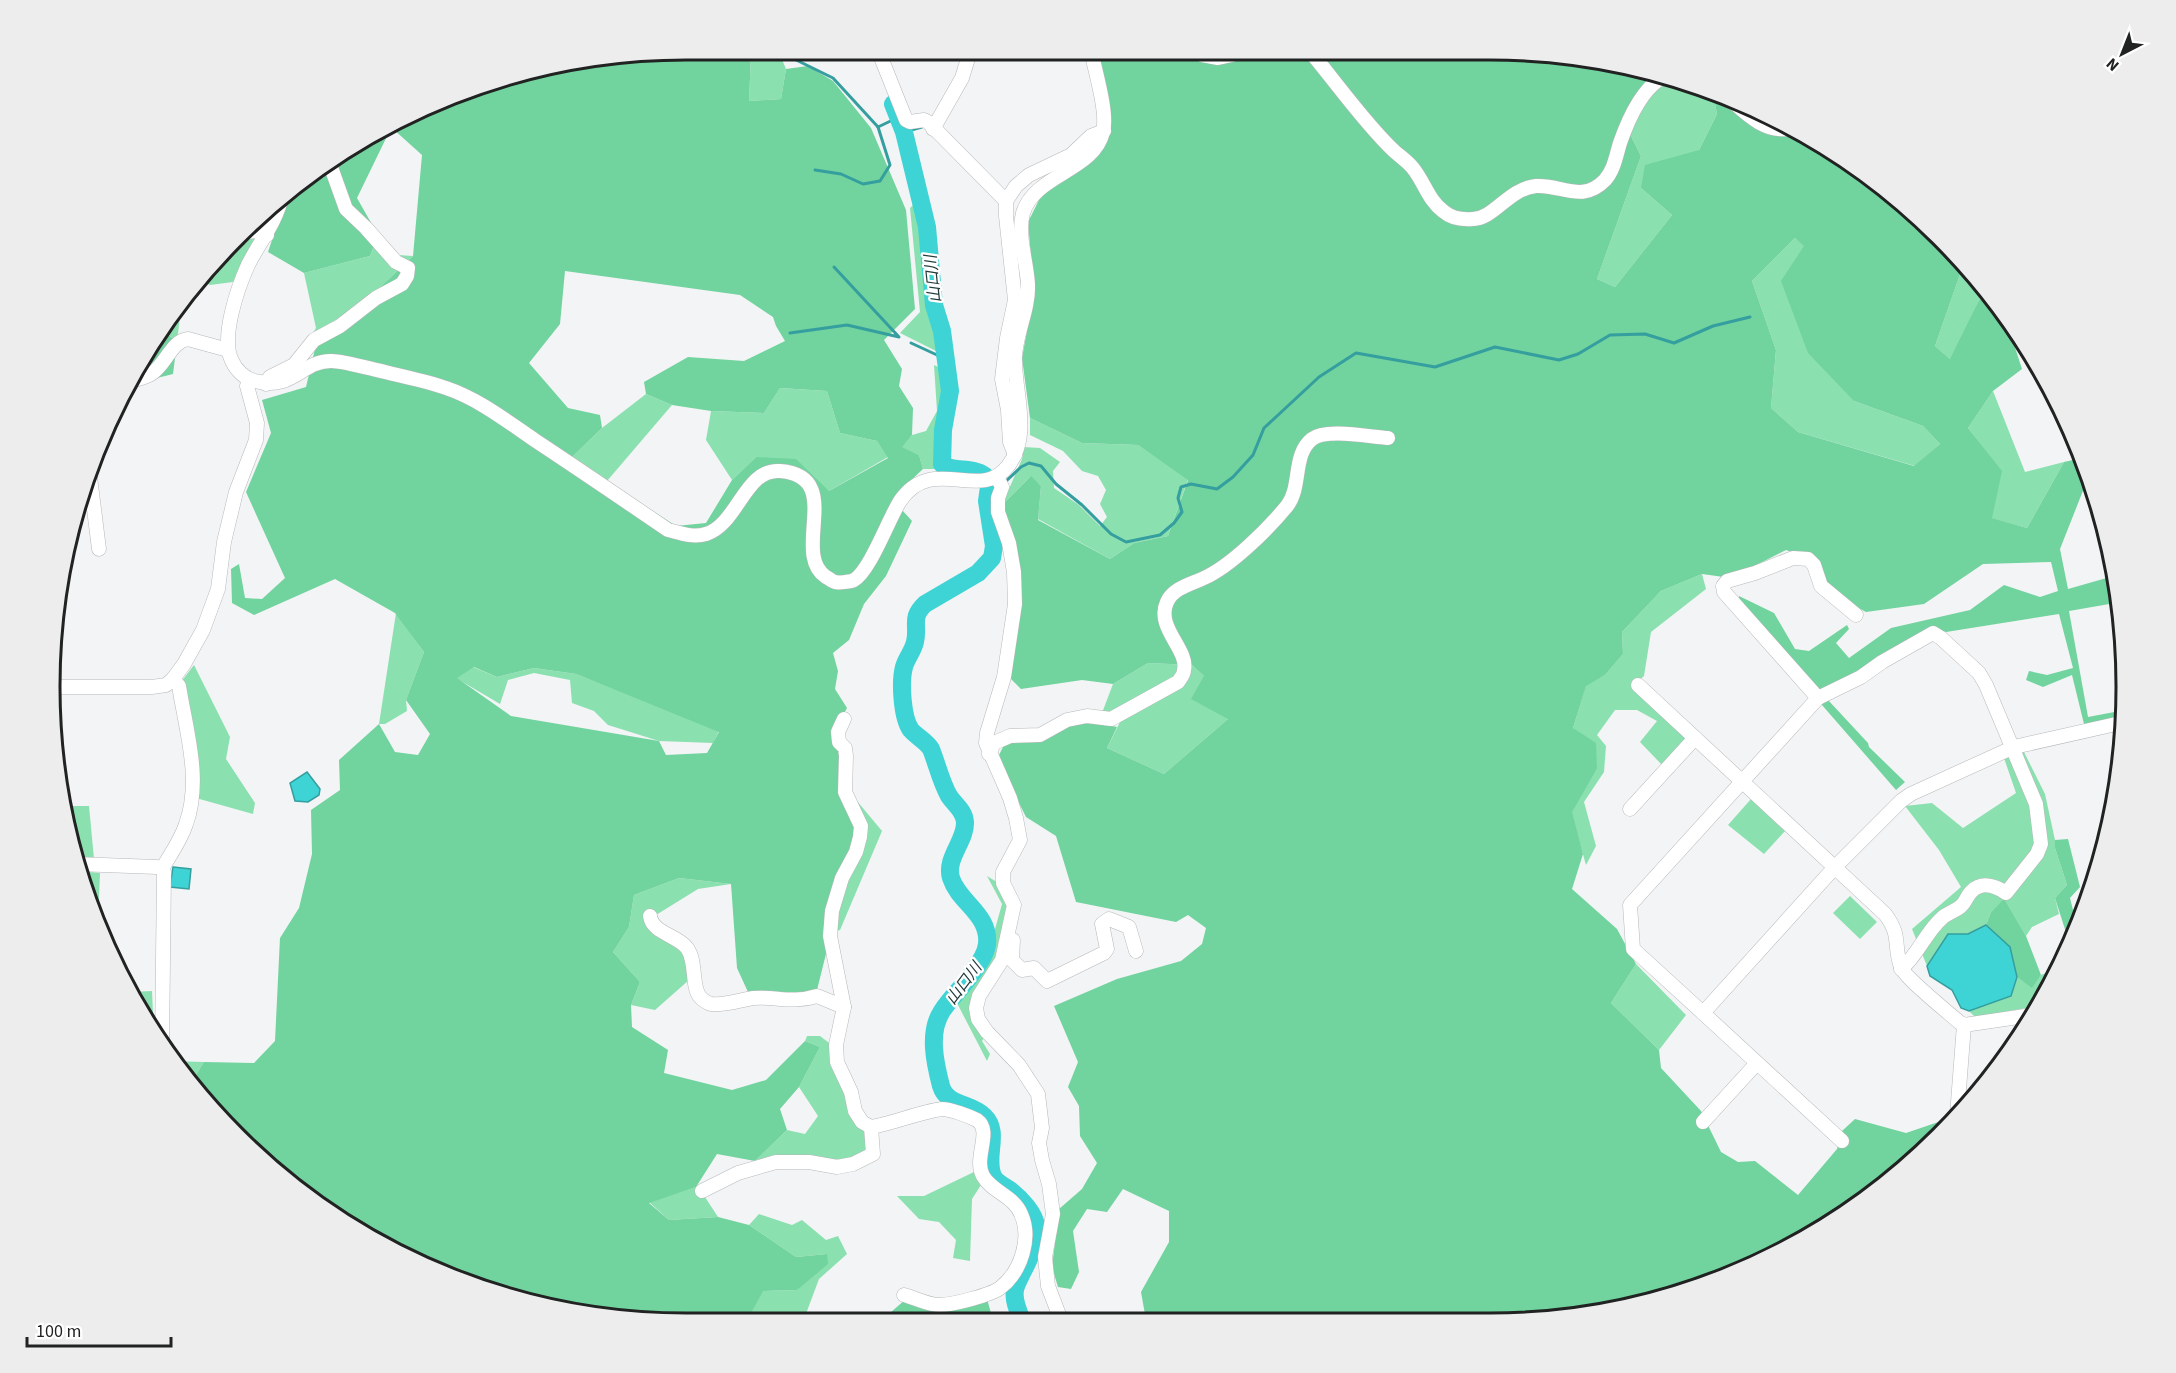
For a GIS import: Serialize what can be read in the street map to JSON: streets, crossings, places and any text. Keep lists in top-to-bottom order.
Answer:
{
  "water": ["山口川"],
  "scale_bar": "100 m",
  "north": "bottom left"
}
